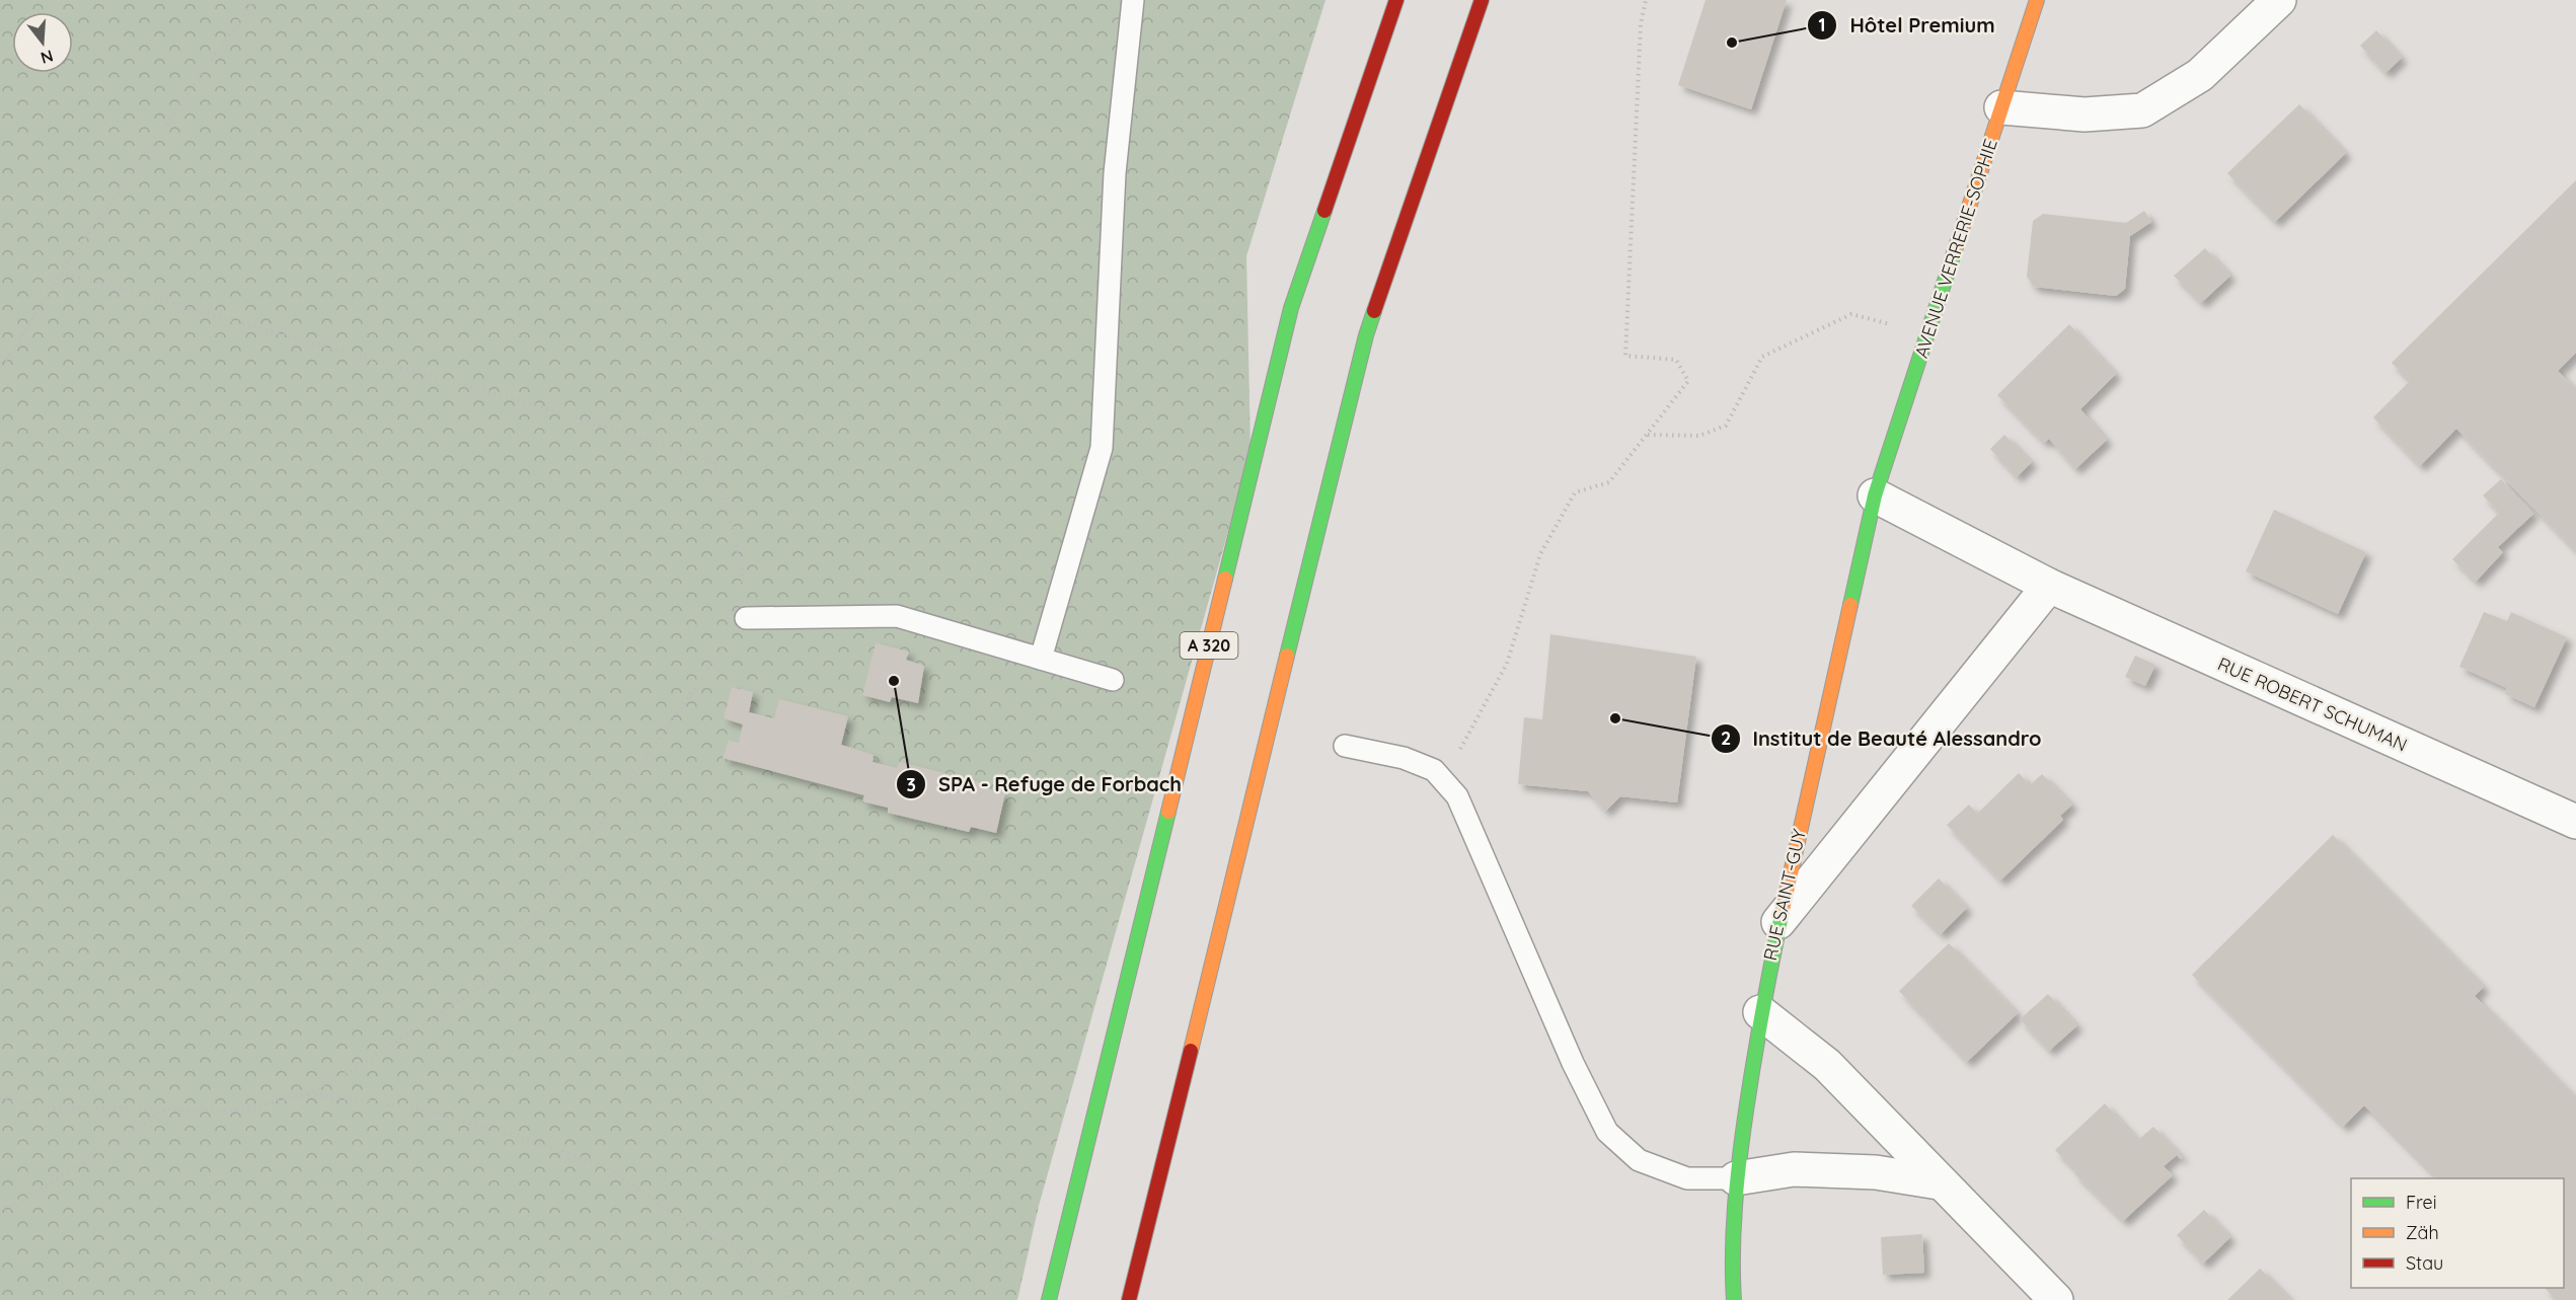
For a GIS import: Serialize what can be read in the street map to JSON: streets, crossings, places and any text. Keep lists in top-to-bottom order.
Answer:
{
  "streets": {
    "main road": ["AVENUE VERRERIE-SOPHIE", "A 320", "RUE SAINT-GUY"],
    "street": ["RUE ROBERT SCHUMAN"]
  },
  "crossings": [
    ["AVENUE VERRERIE-SOPHIE", "RUE ROBERT SCHUMAN"],
    ["AVENUE VERRERIE-SOPHIE", "RUE SAINT-GUY"],
    ["RUE ROBERT SCHUMAN", "RUE SAINT-GUY"]
  ],
  "places": ["Hôtel Premium", "SPA - Refuge de Forbach", "Institut de Beauté Alessandro"],
  "legend": ["Frei", "Zäh", "Stau"],
  "north": "bottom"
}
